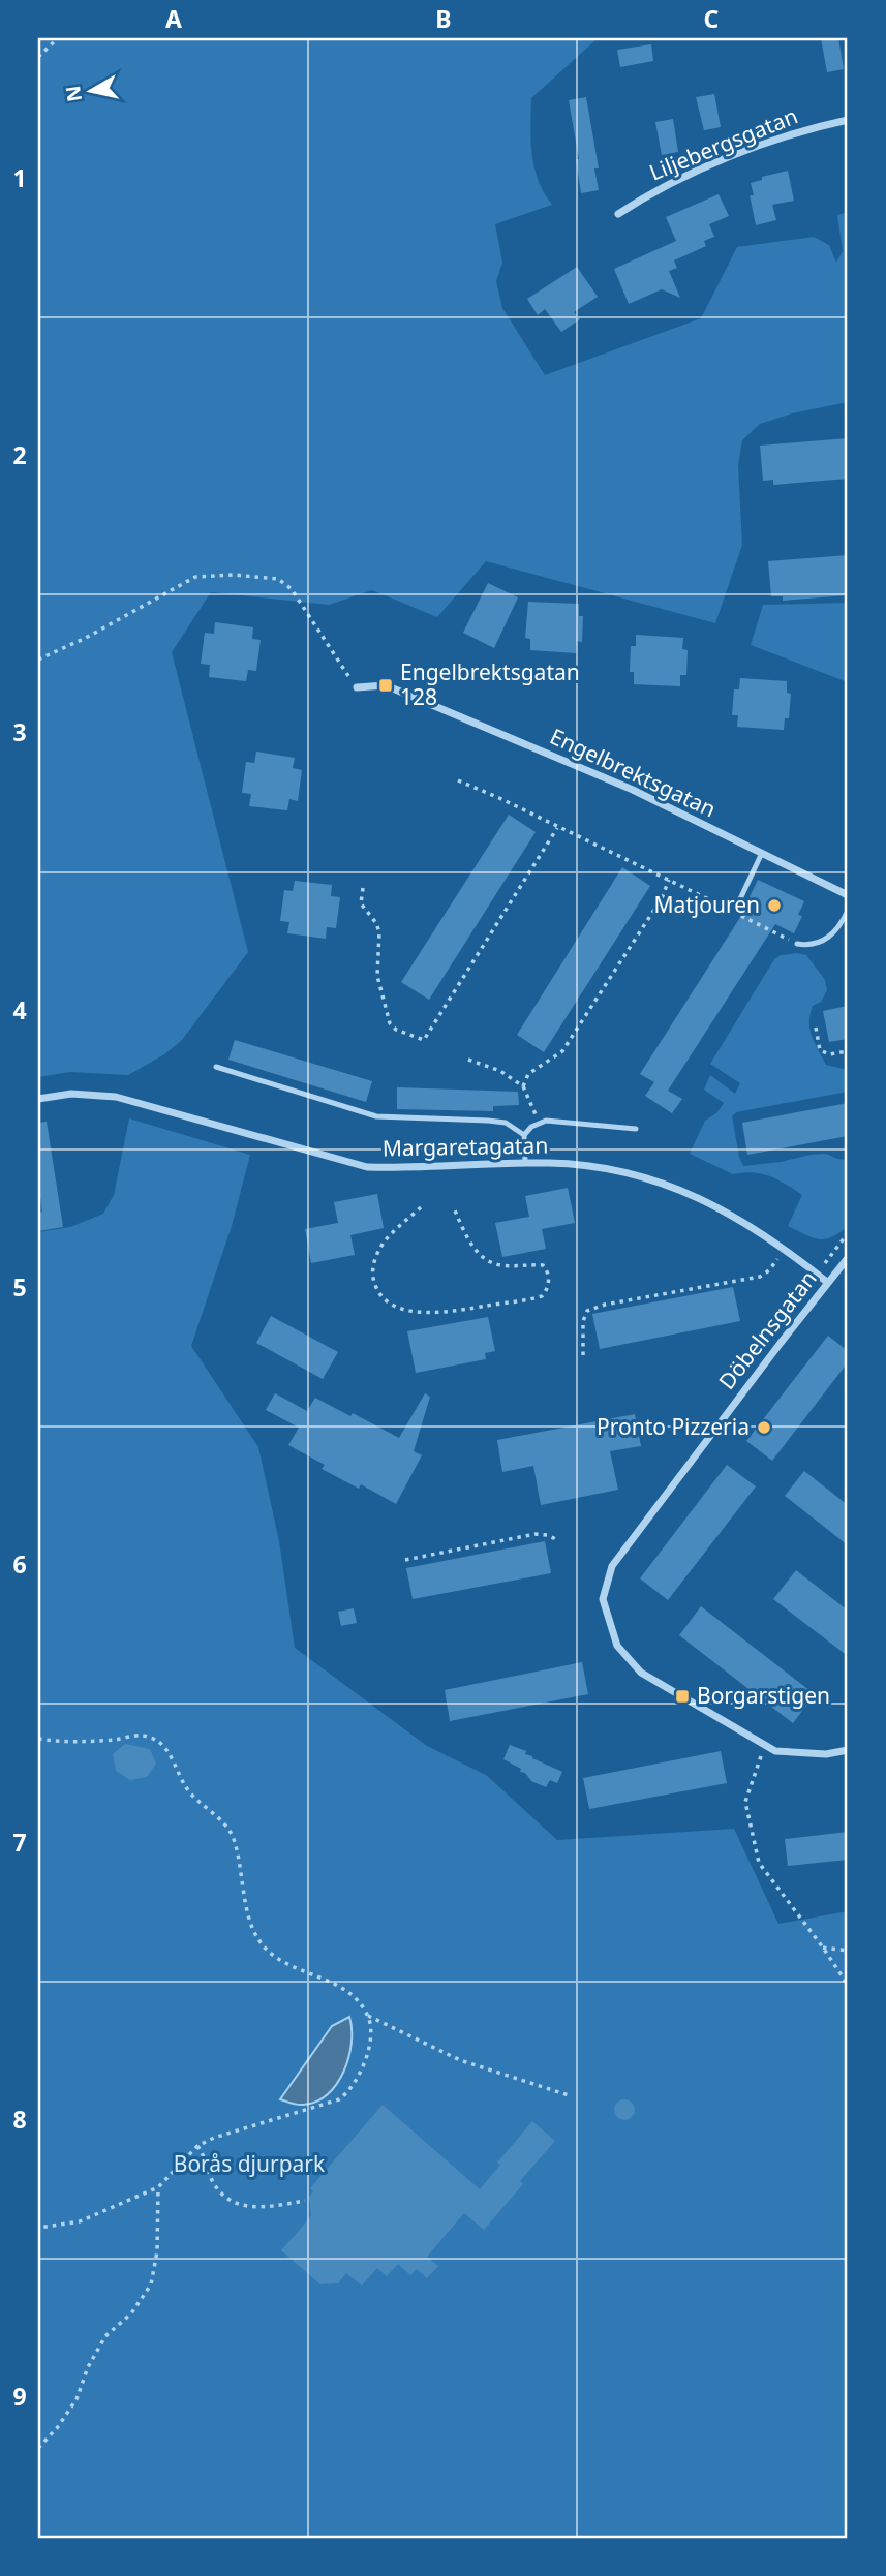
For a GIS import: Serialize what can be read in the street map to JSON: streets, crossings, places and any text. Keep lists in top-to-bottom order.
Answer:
{
  "streets": {
    "street": [
      "Liljebergsgatan",
      "Engelbrektsgatan",
      "Margaretagatan",
      "Döbelnsgatan"
    ]
  },
  "crossings": [
    ["Margaretagatan", "Döbelnsgatan"]
  ],
  "parks": ["Borås djurpark"],
  "places": {
    "transit": ["Engelbrektsgatan 128", "Borgarstigen"],
    "other": ["Matjouren", "Pronto Pizzeria"]
  },
  "north": "left",
  "grid": {
    "columns": ["A", "B", "C"],
    "rows": [
      "1",
      "2",
      "3",
      "4",
      "5",
      "6",
      "7",
      "8",
      "9"
    ]
  }
}
